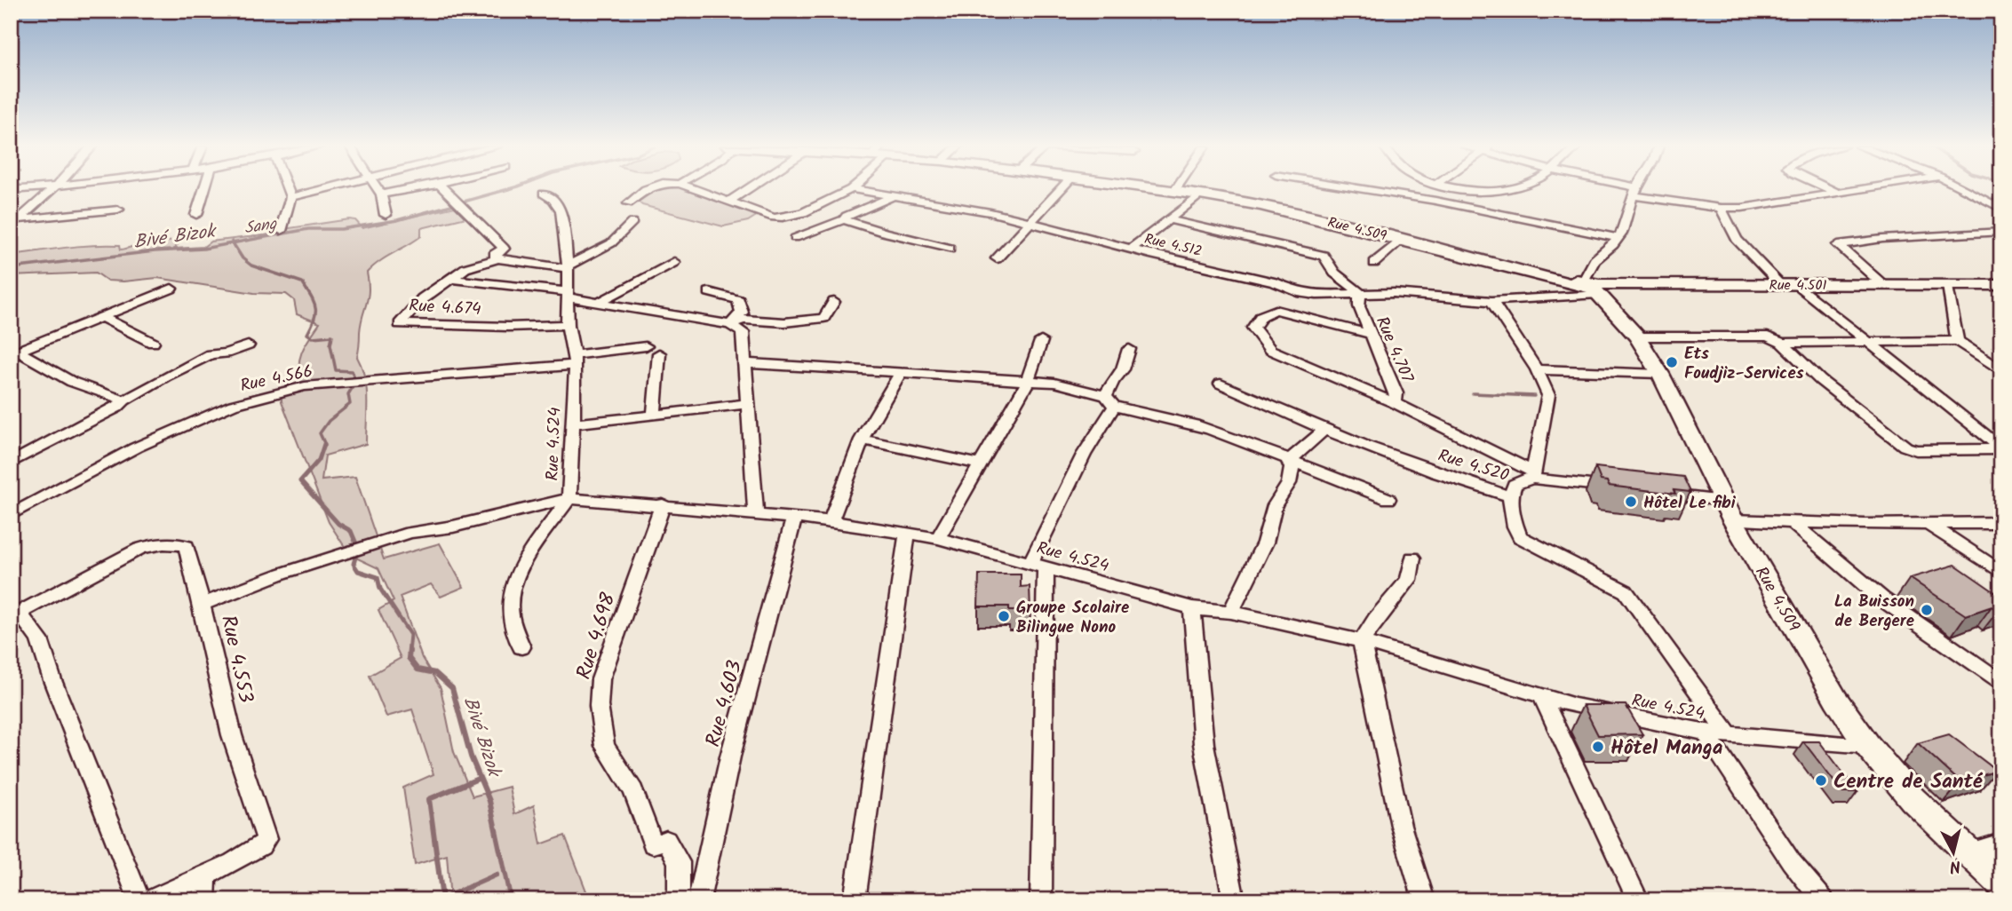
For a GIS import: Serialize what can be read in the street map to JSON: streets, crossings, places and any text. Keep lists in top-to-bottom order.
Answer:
{
  "streets": {
    "street": [
      "Rue 4.509",
      "Rue 4.512",
      "Rue 4.501",
      "Rue 4.674",
      "Rue 4.707",
      "Rue 4.566",
      "Rue 4.524",
      "Rue 4.520",
      "Rue 4.698",
      "Rue 4.553",
      "Rue 4.603"
    ]
  },
  "crossings": [
    ["Rue 4.509", "Rue 4.512"],
    ["Rue 4.509", "Rue 4.501"],
    ["Rue 4.509", "Rue 4.524"],
    ["Rue 4.512", "Rue 4.501"],
    ["Rue 4.512", "Rue 4.707"],
    ["Rue 4.674", "Rue 4.524"],
    ["Rue 4.707", "Rue 4.520"],
    ["Rue 4.566", "Rue 4.524"],
    ["Rue 4.524", "Rue 4.698"],
    ["Rue 4.524", "Rue 4.603"]
  ],
  "water": ["Sang", "Bivé Bizok"],
  "places": [
    "Ets Foudjiz-Services",
    "Hôtel Le fibi",
    "La Buisson de Bergere",
    "Groupe Scolaire Bilingue Nono",
    "Hôtel Manga",
    "Centre de Santé"
  ],
  "north": "bottom"
}
